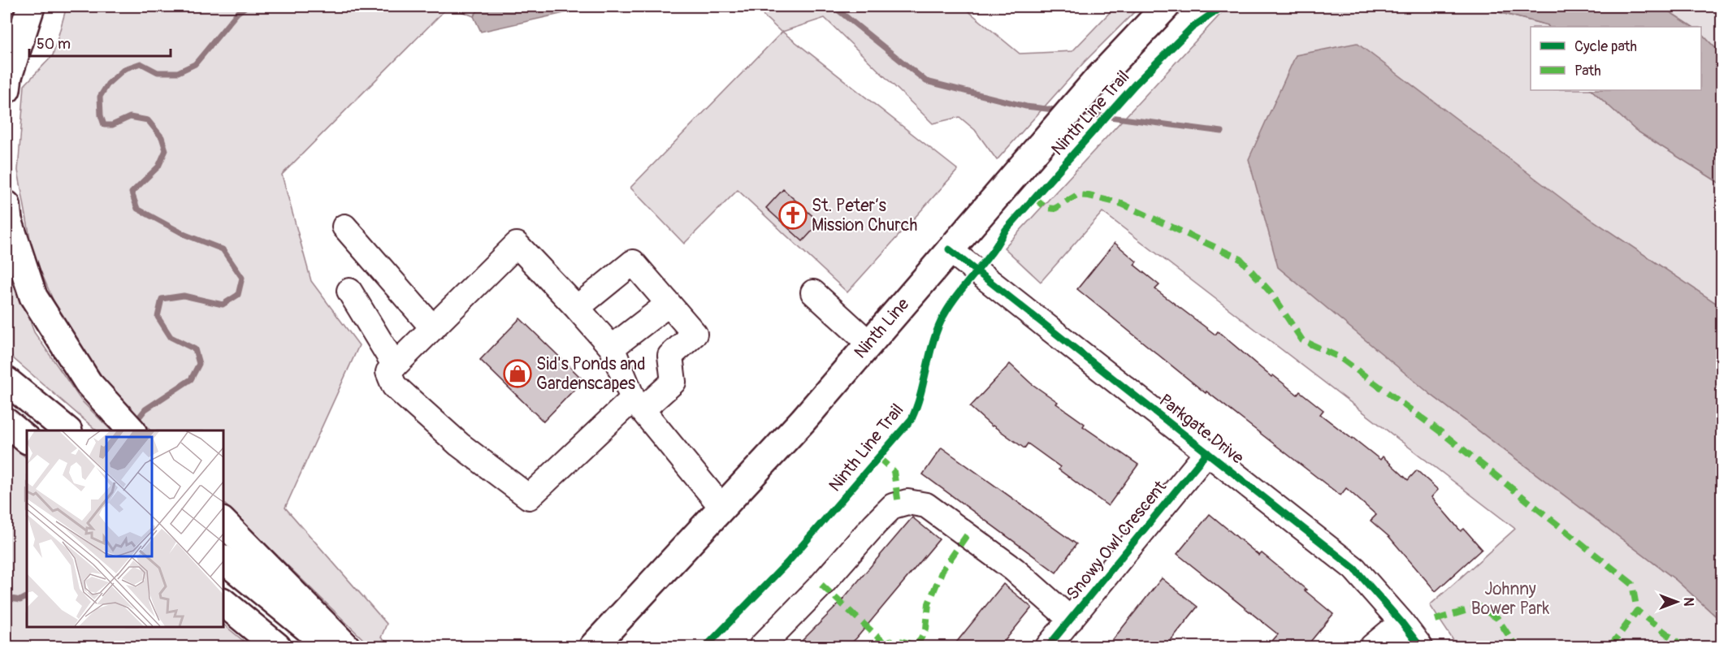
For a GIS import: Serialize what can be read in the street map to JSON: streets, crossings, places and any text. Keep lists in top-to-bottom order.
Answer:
{
  "streets": {
    "main road": ["Ninth Line"],
    "street": ["Parkgate Drive", "Snowy Owl Crescent"],
    "cycle path": ["Ninth Line Trail"]
  },
  "crossings": [
    ["Ninth Line", "Parkgate Drive"],
    ["Parkgate Drive", "Snowy Owl Crescent"]
  ],
  "parks": ["Johnny Bower Park"],
  "places": {
    "church": ["St. Peter’s Mission Church"],
    "shop": ["Sid's Ponds and Gardenscapes"]
  },
  "legend": ["Cycle path", "Path"],
  "scale_bar": "50 m",
  "north": "right"
}
